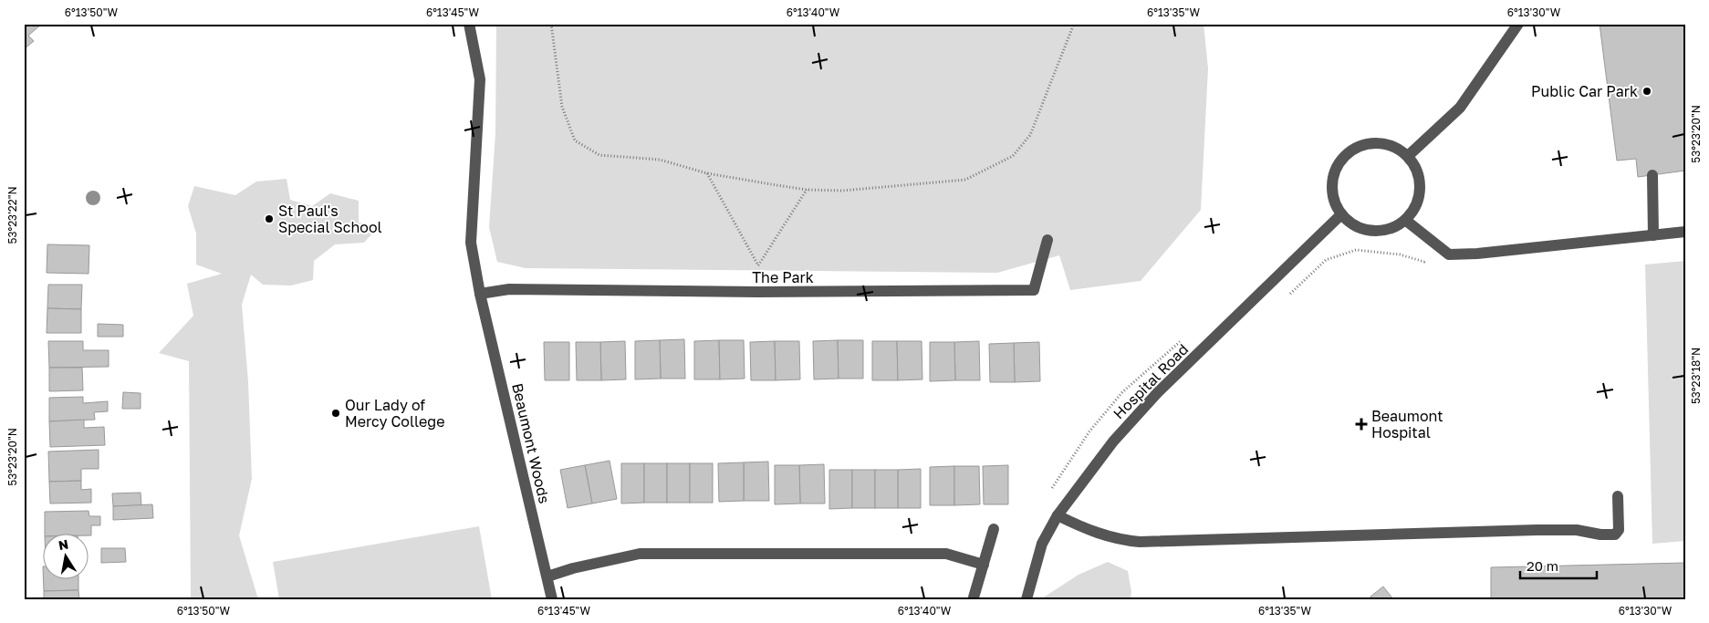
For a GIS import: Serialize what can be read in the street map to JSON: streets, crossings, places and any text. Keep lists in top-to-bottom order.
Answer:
{
  "streets": {
    "street": ["The Park", "Hospital Road", "Beaumont Woods"]
  },
  "crossings": [
    ["The Park", "Beaumont Woods"]
  ],
  "places": {
    "other": ["Public Car Park", "St Paul's Special School", "Our Lady of Mercy College"],
    "health": ["Beaumont Hospital"]
  },
  "scale_bar": "20 m",
  "north": "top",
  "coordinates": [
    "6°13'50\"W",
    "6°13'45\"W",
    "6°13'40\"W",
    "6°13'35\"W",
    "6°13'30\"W",
    "53°23'20\"N",
    "53°23'22\"N",
    "53°23'18\"N"
  ]
}
